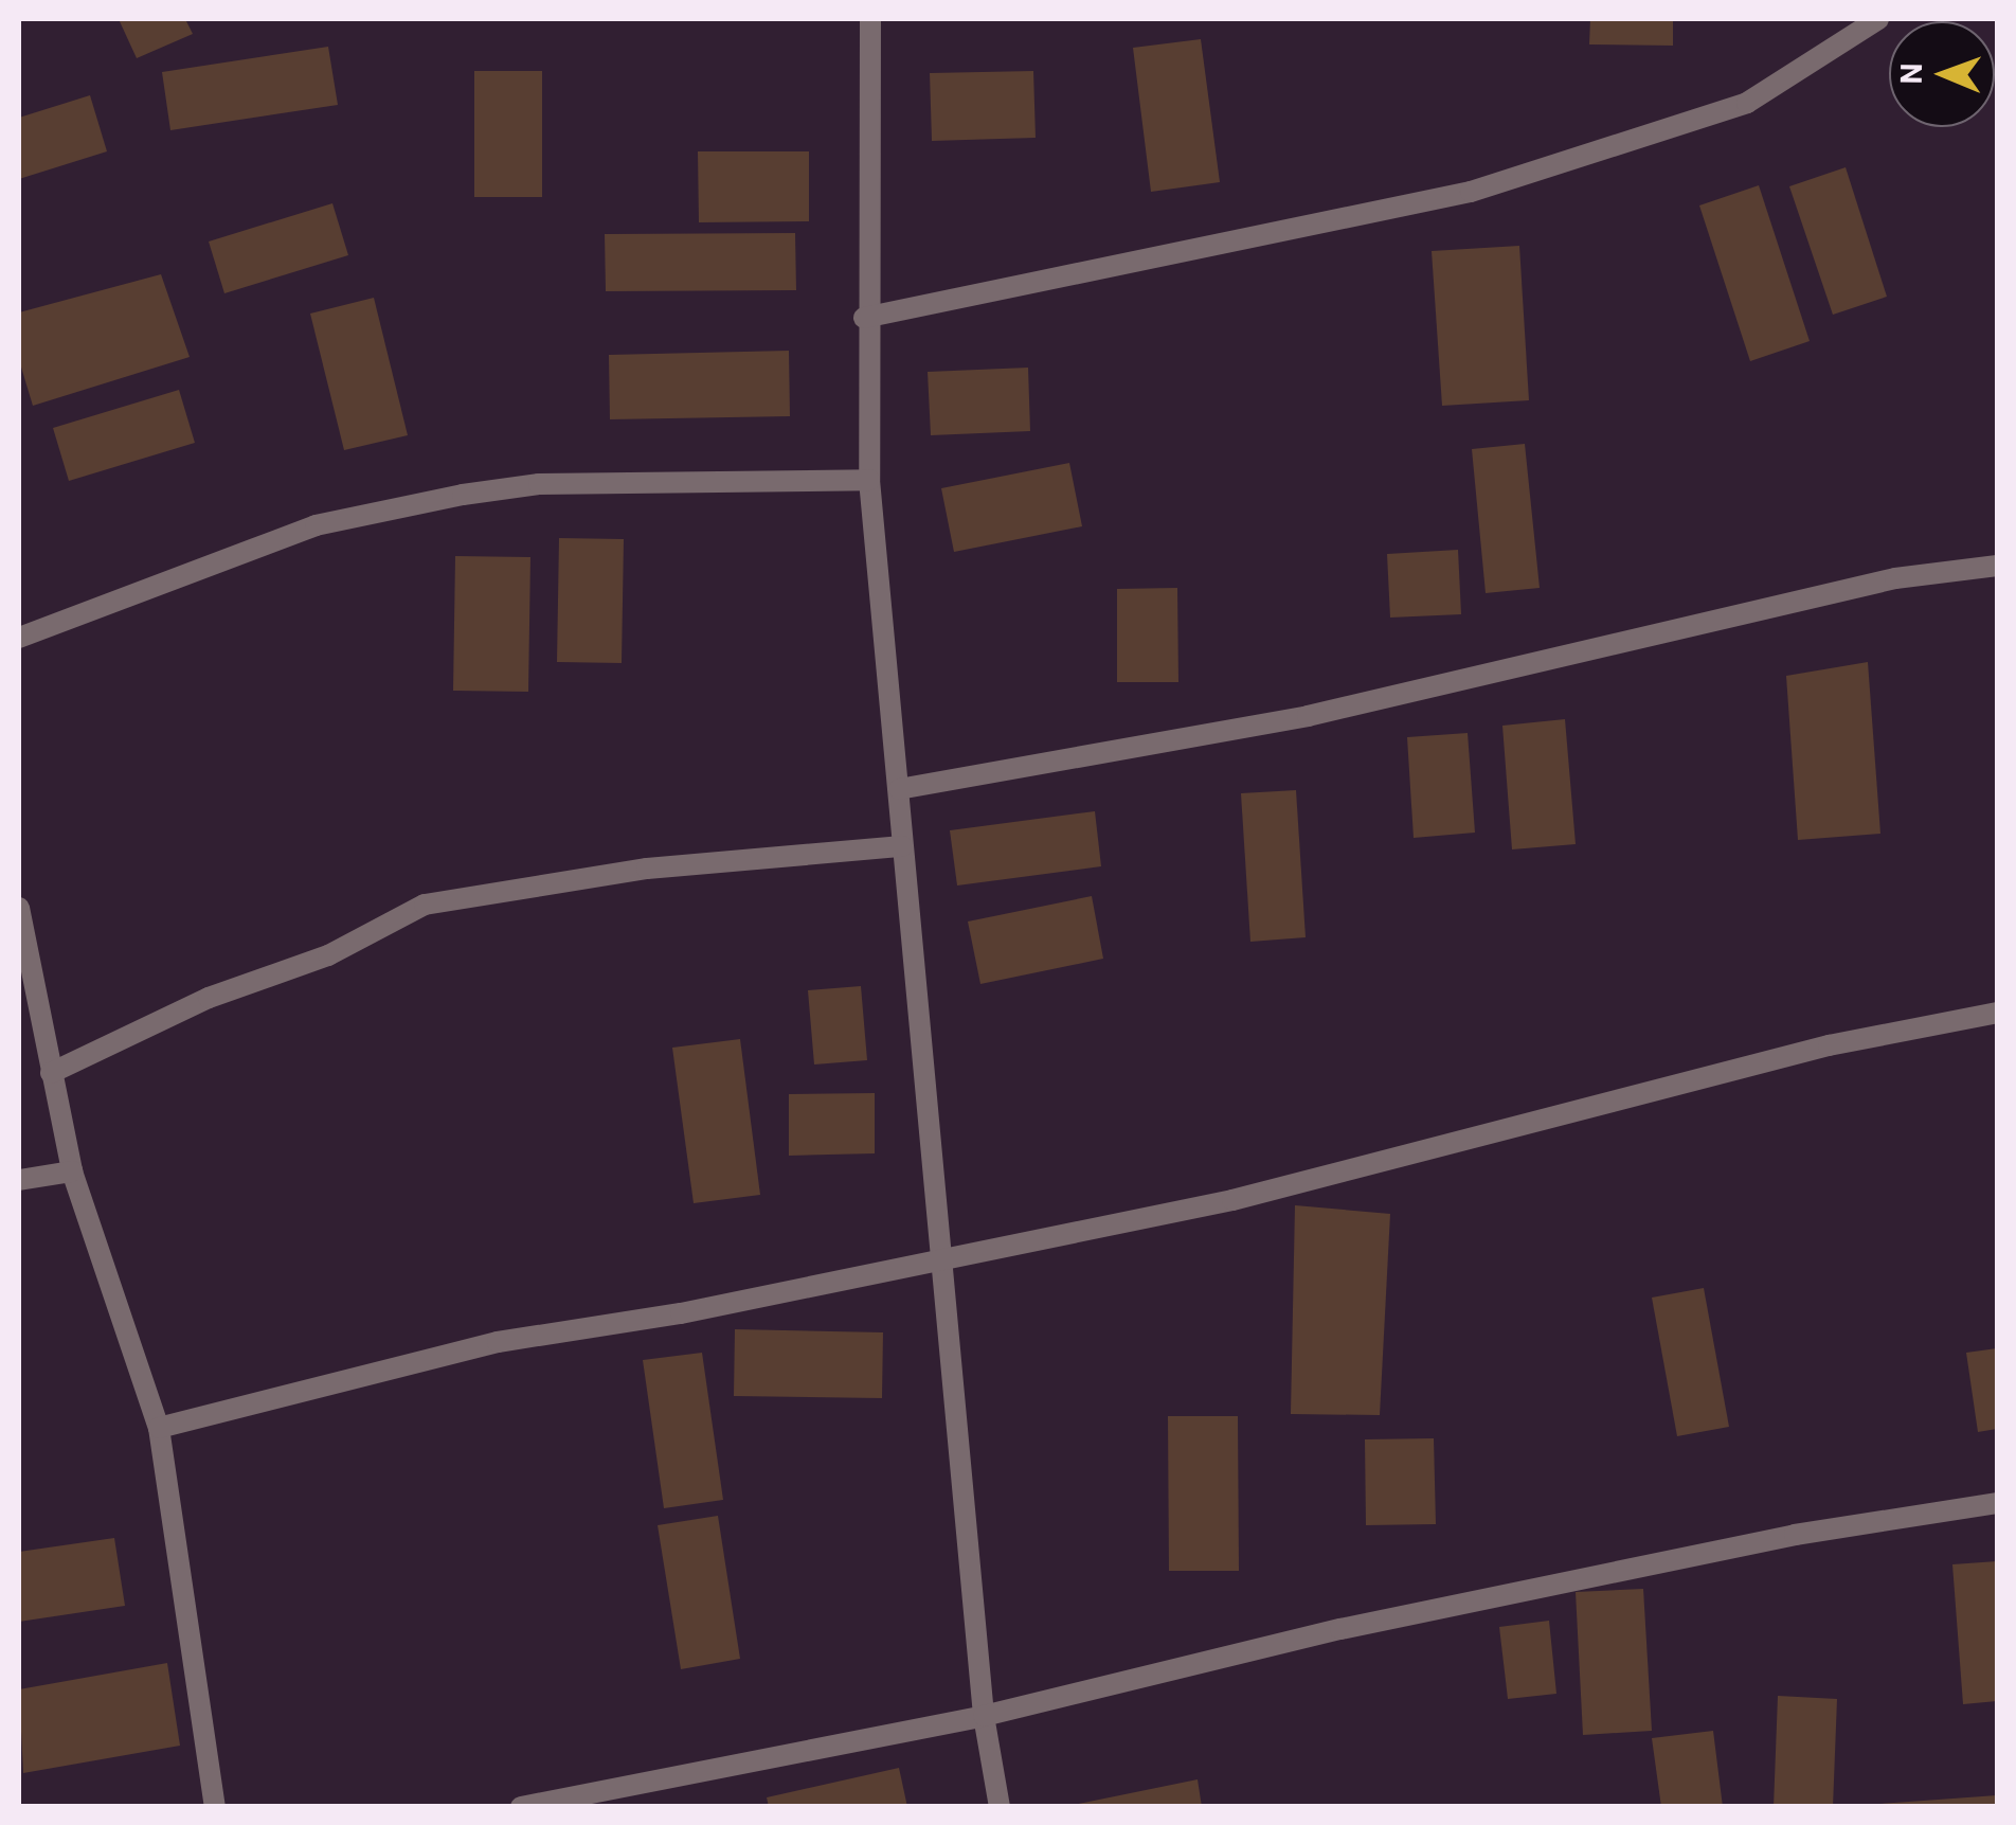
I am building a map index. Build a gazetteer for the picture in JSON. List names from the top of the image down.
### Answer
{
  "north": "left"
}
